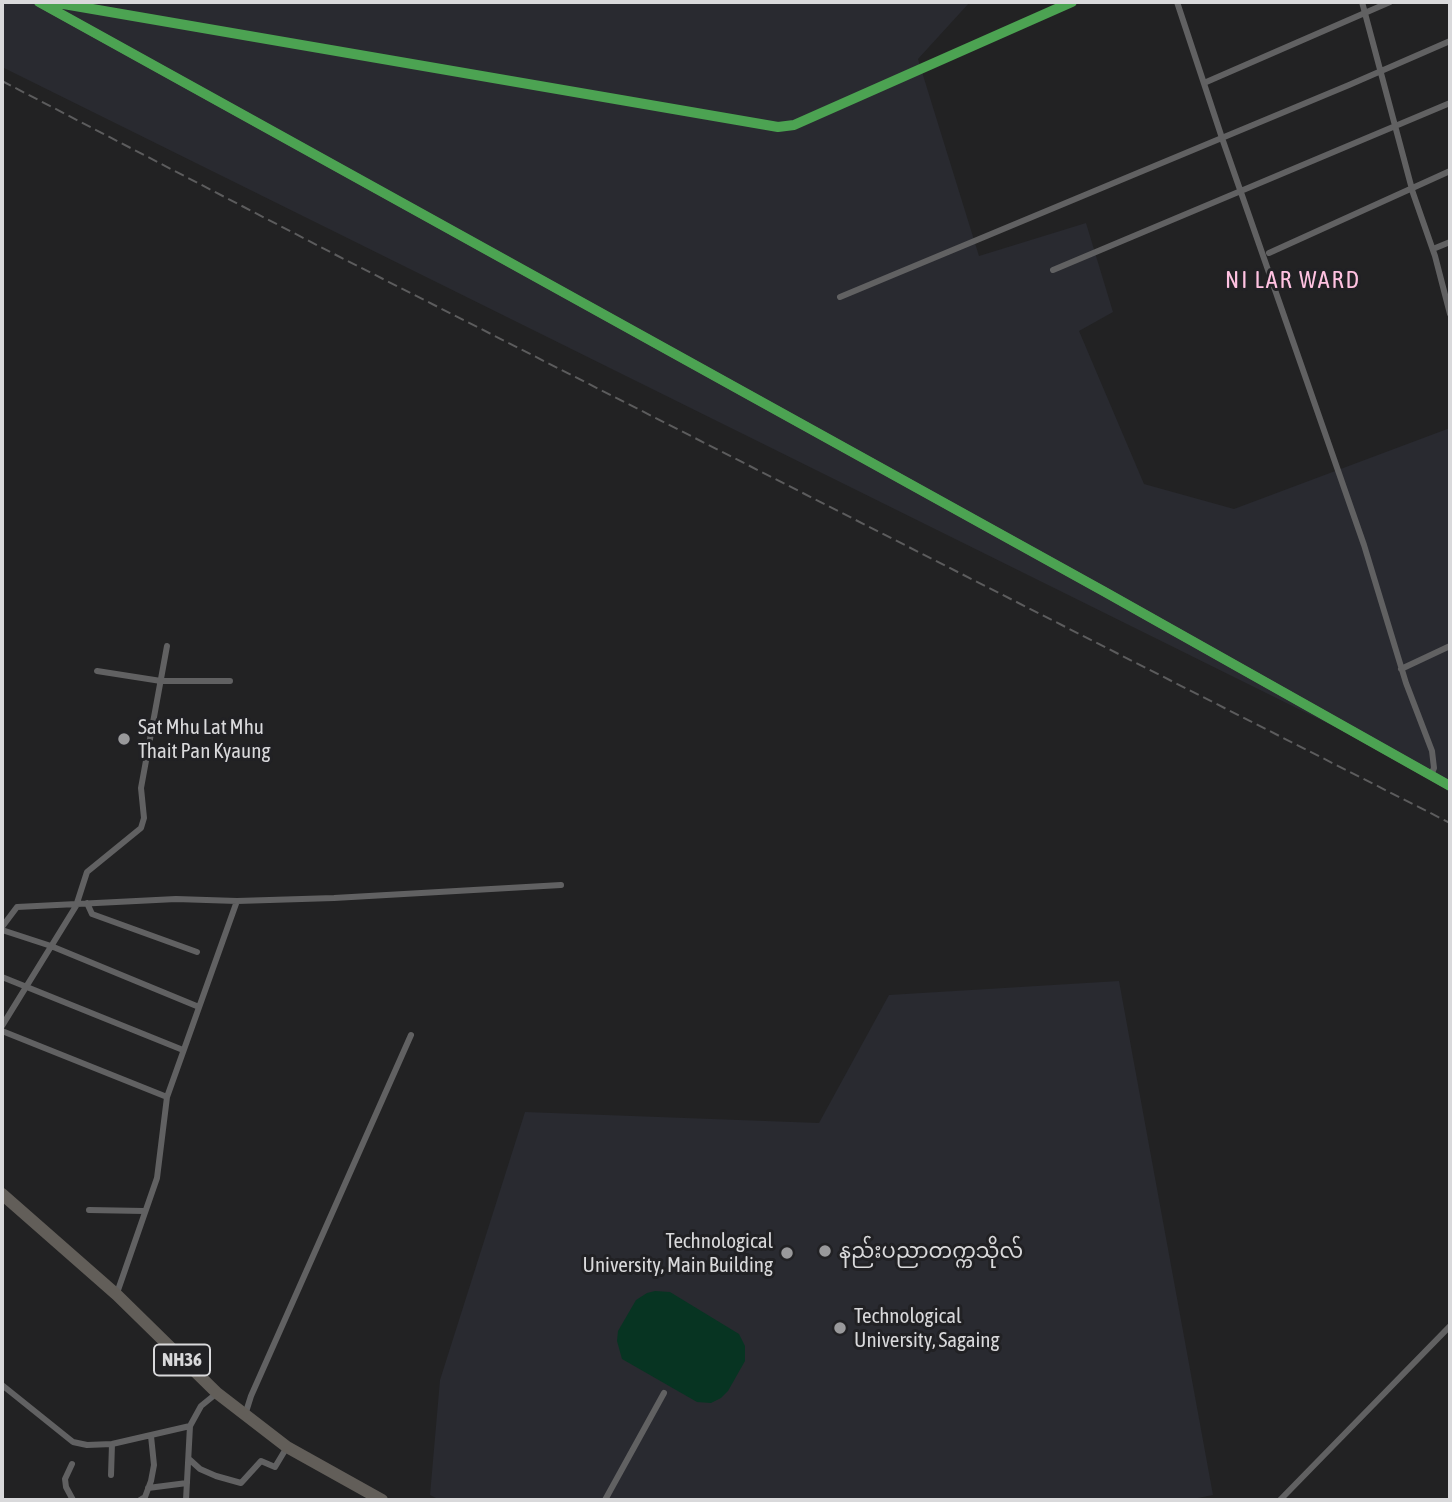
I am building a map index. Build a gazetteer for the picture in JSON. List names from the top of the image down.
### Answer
{
  "streets": {
    "highway": ["NH36"]
  },
  "districts": ["NI LAR WARD"],
  "places": [
    "Sat Mhu Lat Mhu Thait Pan Kyaung",
    "နည်းပညာတက္ကသိုလ်",
    "Technological University, Main Building",
    "Technological University, Sagaing"
  ]
}
